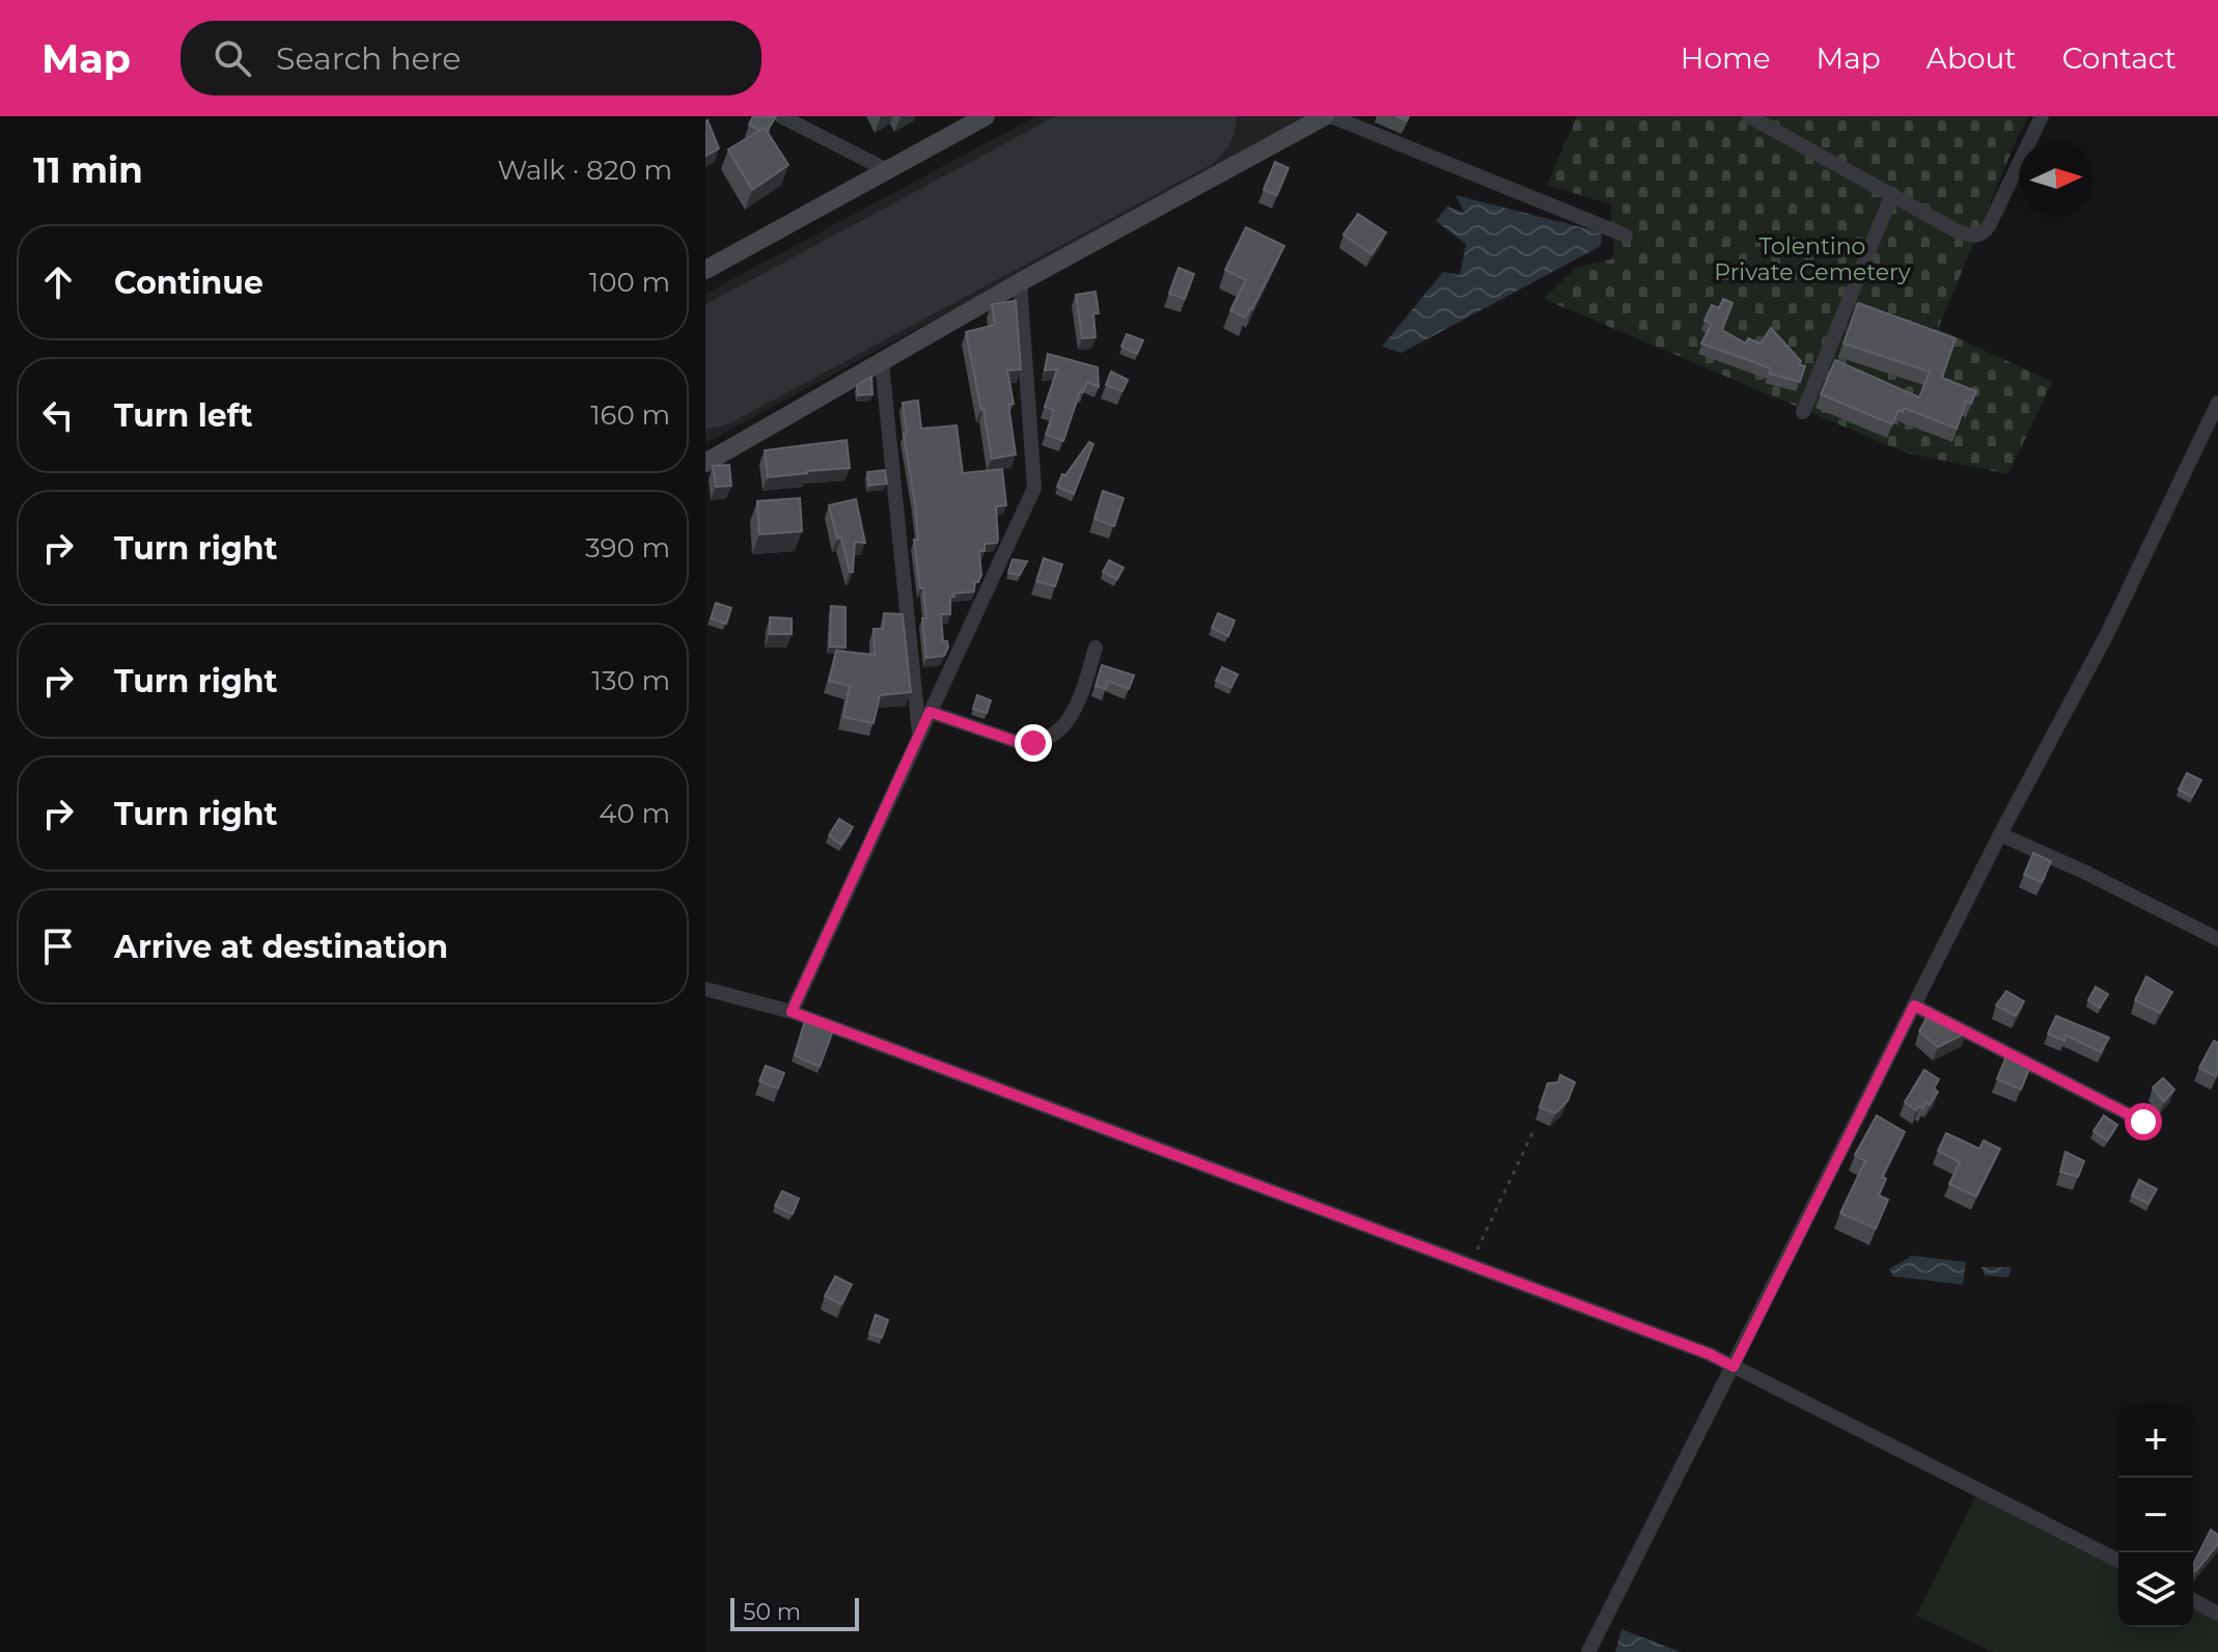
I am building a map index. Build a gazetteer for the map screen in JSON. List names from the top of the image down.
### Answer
{
  "parks": ["Tolentino Private Cemetery"],
  "scale_bar": "50 m",
  "north": "right",
  "page": {
    "header": "Map",
    "search": "Search here",
    "nav": [
      "Home",
      "Map",
      "About",
      "Contact"
    ],
    "heading": ["11 min", "Walk · 820 m"],
    "list": [
      ["Continue", "100 m"],
      ["Turn left", "160 m"],
      ["Turn right", "390 m"],
      ["Turn right", "130 m"],
      ["Turn right", "40 m"],
      "Arrive at destination"
    ],
    "map_buttons": ["+", "−"],
    "scale": "50 m"
  }
}
